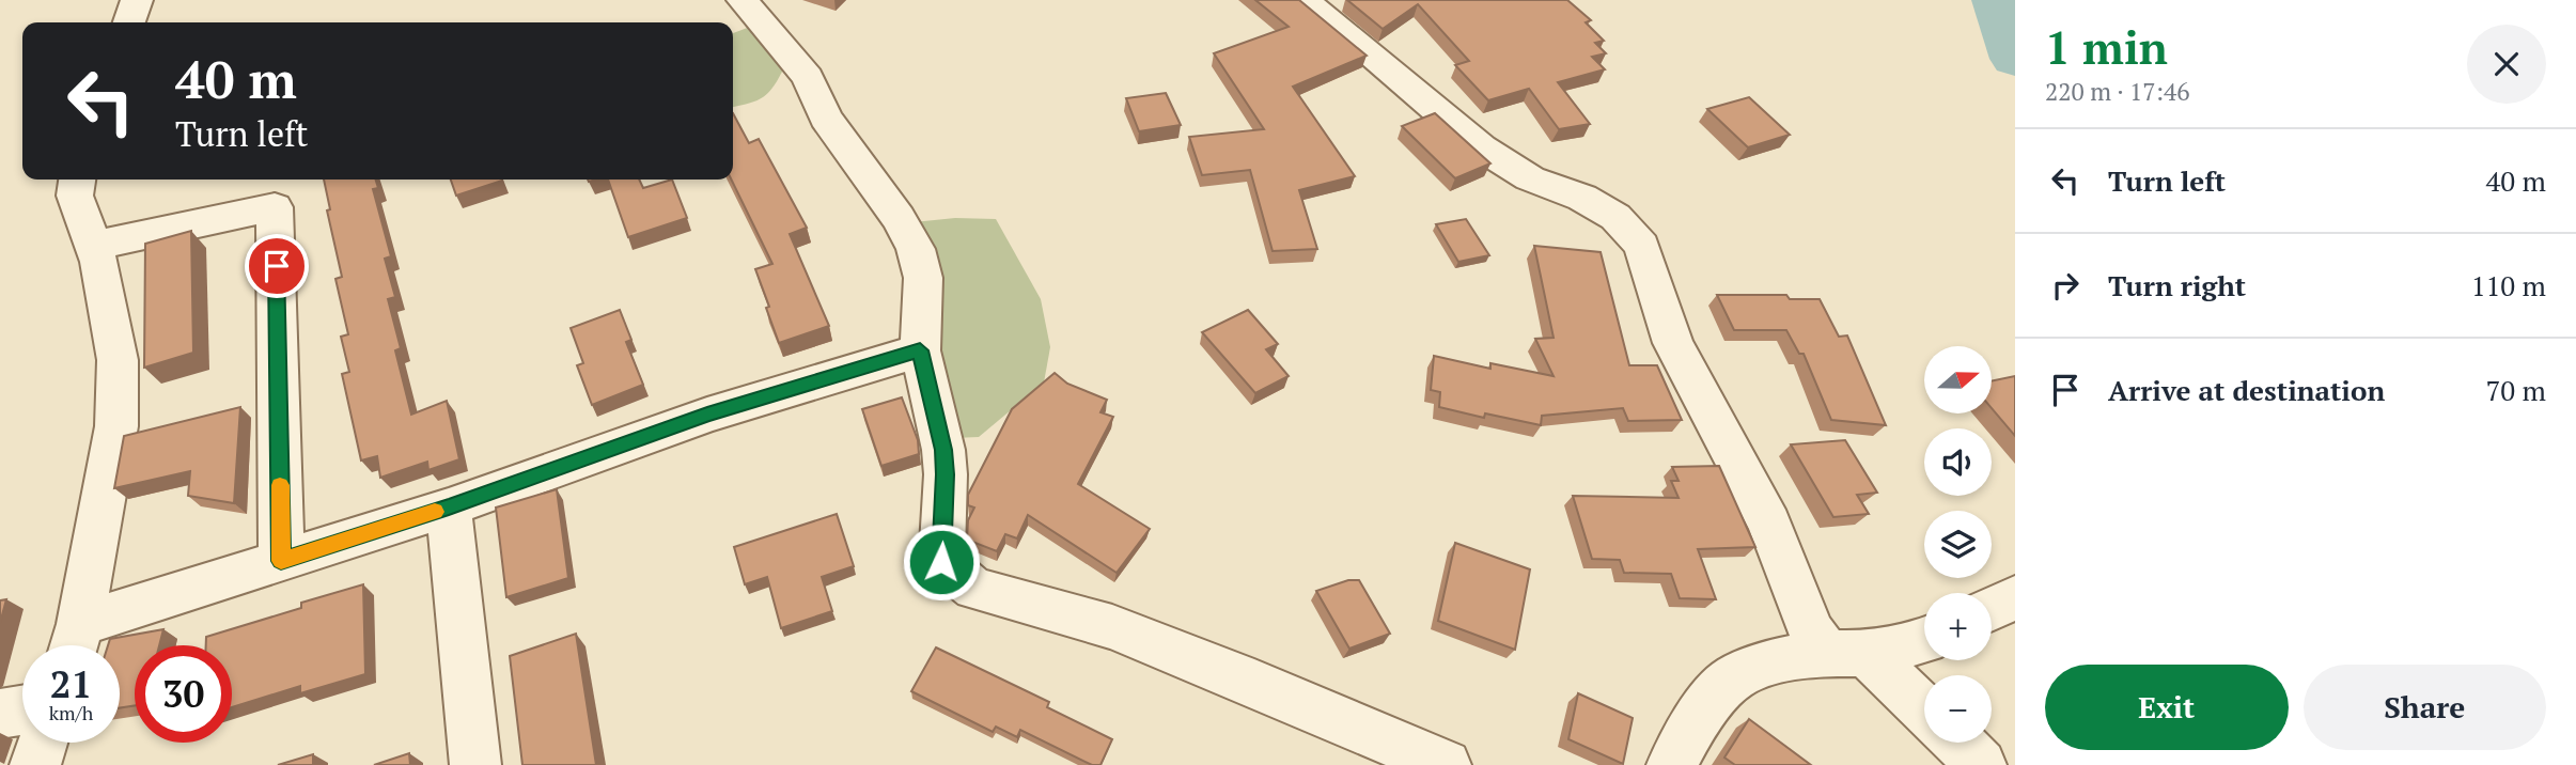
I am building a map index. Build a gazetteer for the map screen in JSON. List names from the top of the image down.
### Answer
{
  "north": "right",
  "page": {
    "heading": ["1 min", "220 m · 17:46"],
    "turn": ["40 m", "Turn left"],
    "list": [
      {
        "name": "Turn left",
        "value": "40 m"
      },
      {
        "name": "Turn right",
        "value": "110 m"
      },
      {
        "name": "Arrive at destination",
        "value": "70 m"
      }
    ],
    "map_buttons": ["+", "−"],
    "speed": "21 km/h",
    "limit": "30",
    "buttons": ["Exit", "Share"]
  }
}
